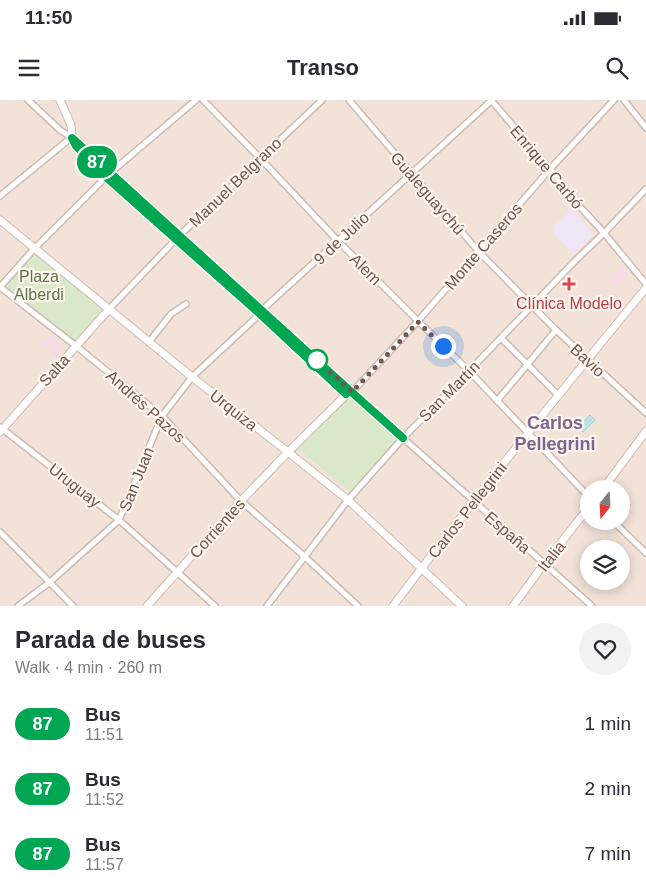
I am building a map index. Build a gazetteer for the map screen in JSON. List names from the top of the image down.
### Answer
{
  "streets": {
    "street": [
      "Enrique Carbó",
      "Manuel Belgrano",
      "Gualeguaychú",
      "9 de Julio",
      "Monte Caseros",
      "Alem",
      "Bavio",
      "Salta",
      "San Martín",
      "Andrés Pazos",
      "Urquiza",
      "San Juan",
      "Uruguay",
      "Carlos Pellegrini",
      "Corrientes",
      "España",
      "Italia"
    ]
  },
  "crossings": [
    ["Enrique Carbó", "9 de Julio"],
    ["Enrique Carbó", "Monte Caseros"],
    ["Enrique Carbó", "San Martín"],
    ["Manuel Belgrano", "Alem"],
    ["Manuel Belgrano", "Salta"],
    ["Manuel Belgrano", "Urquiza"],
    ["Gualeguaychú", "9 de Julio"],
    ["Gualeguaychú", "Monte Caseros"],
    ["Gualeguaychú", "Bavio"],
    ["Gualeguaychú", "San Martín"],
    ["9 de Julio", "Alem"],
    ["9 de Julio", "Urquiza"],
    ["9 de Julio", "San Juan"],
    ["Monte Caseros", "Alem"],
    ["Monte Caseros", "Corrientes"],
    ["Alem", "San Martín"],
    ["Alem", "Carlos Pellegrini"],
    ["Bavio", "San Martín"],
    ["Bavio", "Carlos Pellegrini"],
    ["Salta", "Andrés Pazos"],
    ["Salta", "Urquiza"],
    ["Salta", "Uruguay"],
    ["San Martín", "Andrés Pazos"],
    ["San Martín", "Urquiza"],
    ["San Martín", "España"],
    ["Andrés Pazos", "San Juan"],
    ["Andrés Pazos", "Corrientes"],
    ["Urquiza", "San Juan"],
    ["Urquiza", "Carlos Pellegrini"],
    ["Urquiza", "Corrientes"],
    ["San Juan", "Uruguay"],
    ["Uruguay", "Corrientes"],
    ["Carlos Pellegrini", "España"],
    ["España", "Italia"]
  ],
  "districts": ["Carlos Pellegrini"],
  "parks": ["Plaza Alberdi"],
  "places": {
    "health": ["Clínica Modelo"]
  },
  "lines": ["bus line 87"],
  "north": "bottom",
  "page": {
    "status": "11:50",
    "header": "Transo",
    "on_map": "87",
    "heading": ["Parada de buses", "Walk · 4 min · 260 m"],
    "list": [
      {
        "mark": "87",
        "name": "Bus",
        "note": "11:51",
        "value": "1 min"
      },
      {
        "mark": "87",
        "name": "Bus",
        "note": "11:52",
        "value": "2 min"
      },
      {
        "mark": "87",
        "name": "Bus",
        "note": "11:57",
        "value": "7 min"
      }
    ]
  }
}
